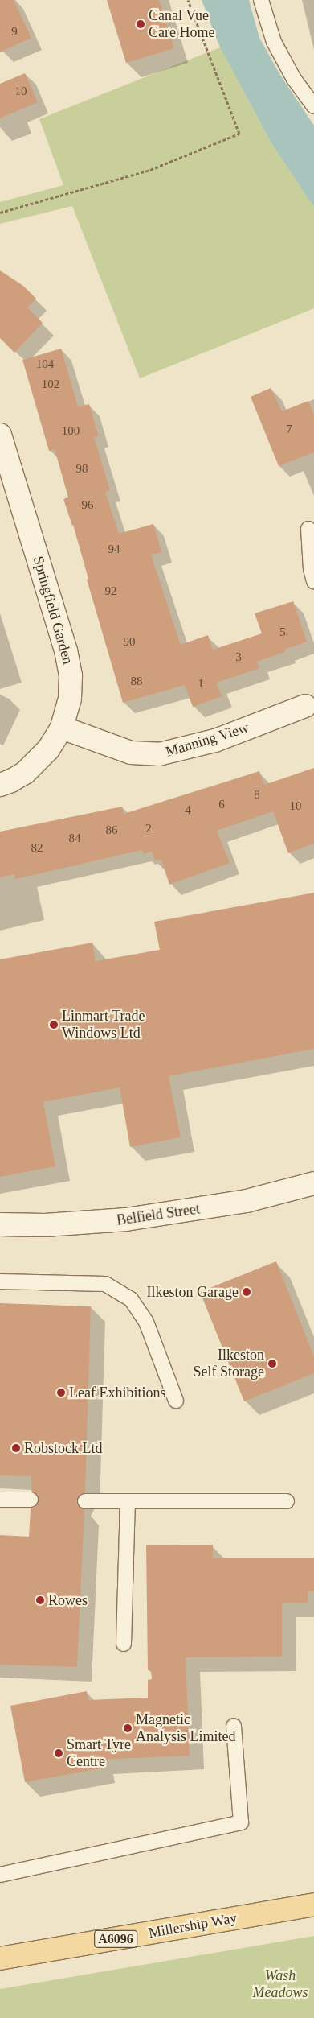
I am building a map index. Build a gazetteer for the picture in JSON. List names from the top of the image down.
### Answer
{
  "streets": {
    "main road": ["Millership Way", "A6096"],
    "street": ["Springfield Garden", "Manning View", "Belfield Street"]
  },
  "crossings": [
    ["Springfield Garden", "Manning View"]
  ],
  "parks": ["Wash Meadows"],
  "places": [
    "Canal Vue Care Home",
    "Linmart Trade Windows Ltd",
    "Ilkeston Garage",
    "Ilkeston Self Storage",
    "Leaf Exhibitions",
    "Robstock Ltd",
    "Rowes",
    "Magnetic Analysis Limited",
    "Smart Tyre Centre"
  ],
  "house_numbers": [
    "9",
    "10",
    "104",
    "102",
    "7",
    "100",
    "98",
    "96",
    "94",
    "92",
    "5",
    "90",
    "3",
    "88",
    "1",
    "8",
    "6",
    "10",
    "4",
    "2",
    "86",
    "84",
    "82"
  ]
}
